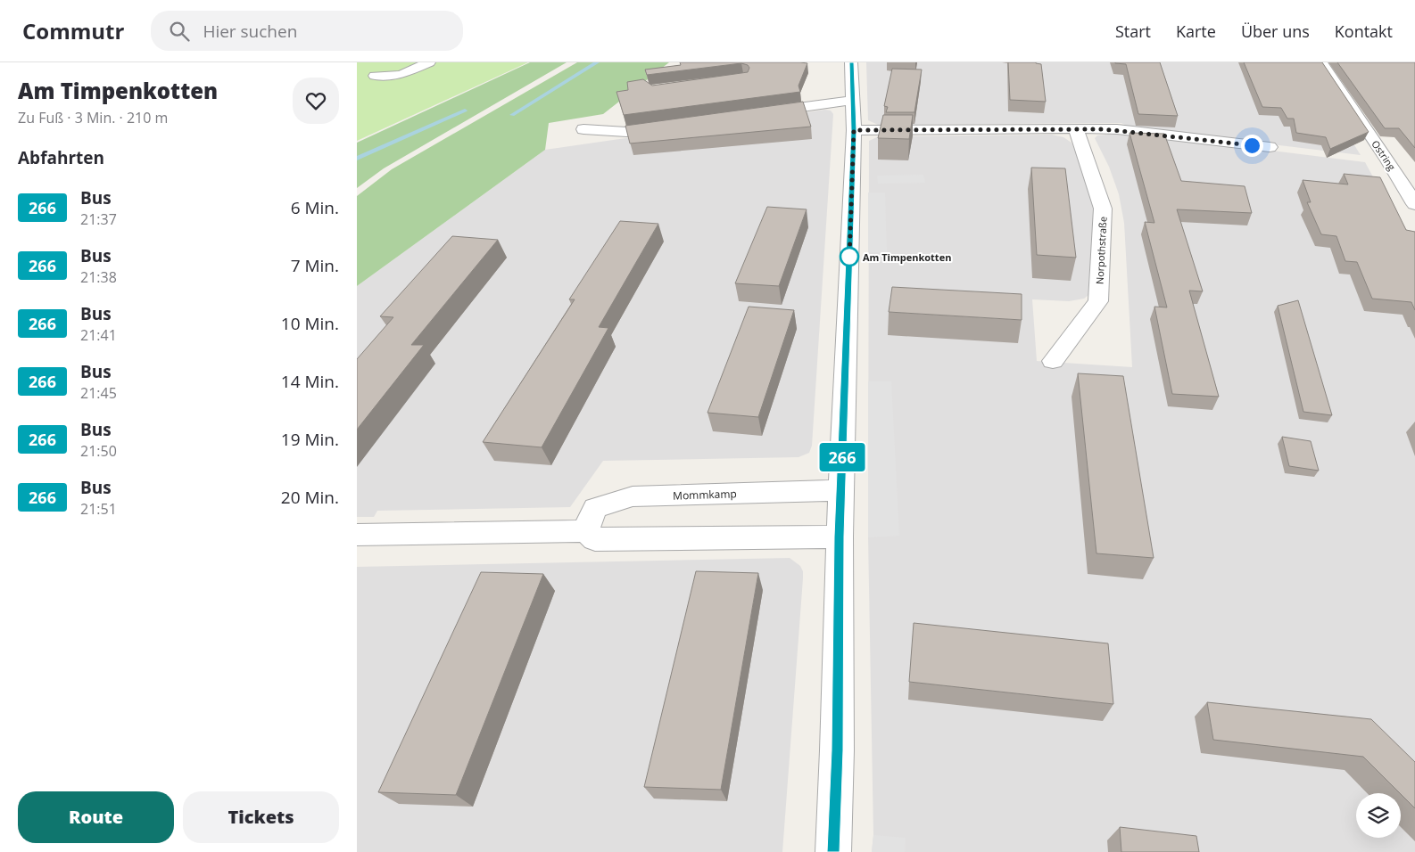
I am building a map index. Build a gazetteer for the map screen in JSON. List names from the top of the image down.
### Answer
{
  "streets": {
    "street": ["Ostring", "Norpothstraße", "Mommkamp"]
  },
  "places": ["Am Timpenkotten"],
  "lines": ["bus line 266"],
  "page": {
    "header": "Commutr",
    "search": "Hier suchen",
    "nav": [
      "Start",
      "Karte",
      "Über uns",
      "Kontakt"
    ],
    "heading": [
      ["Am Timpenkotten", "Zu Fuß · 3 Min. · 210 m"],
      "Abfahrten"
    ],
    "on_map": "266",
    "list": [
      {
        "mark": "266",
        "name": "Bus",
        "note": "21:37",
        "value": "6 Min."
      },
      {
        "mark": "266",
        "name": "Bus",
        "note": "21:38",
        "value": "7 Min."
      },
      {
        "mark": "266",
        "name": "Bus",
        "note": "21:41",
        "value": "10 Min."
      },
      {
        "mark": "266",
        "name": "Bus",
        "note": "21:45",
        "value": "14 Min."
      },
      {
        "mark": "266",
        "name": "Bus",
        "note": "21:50",
        "value": "19 Min."
      },
      {
        "mark": "266",
        "name": "Bus",
        "note": "21:51",
        "value": "20 Min."
      }
    ],
    "buttons": ["Route", "Tickets"]
  }
}
